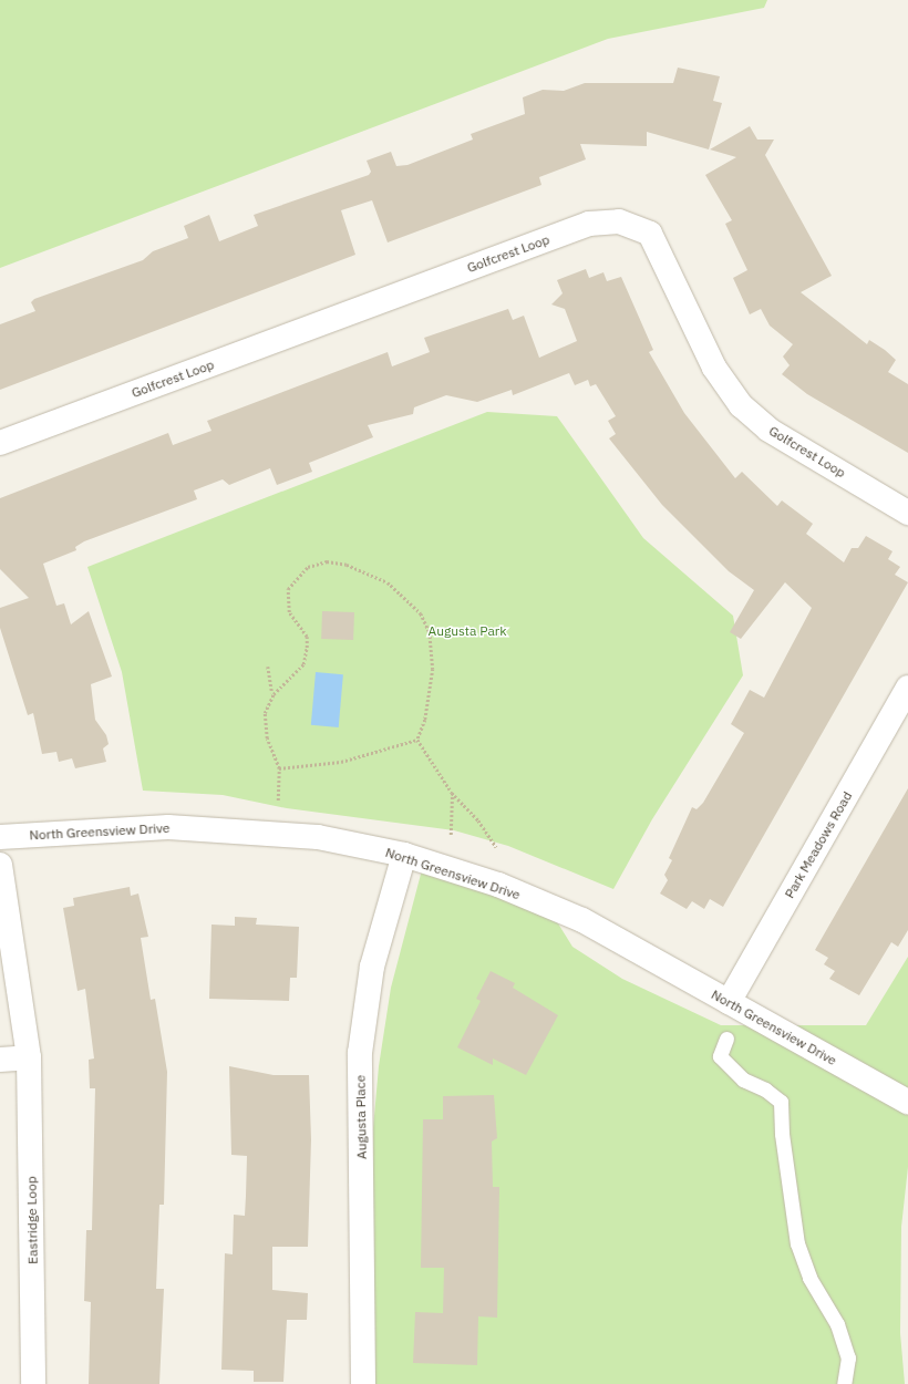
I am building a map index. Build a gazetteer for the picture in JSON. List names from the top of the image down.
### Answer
{
  "streets": {
    "street": [
      "Golfcrest Loop",
      "North Greensview Drive",
      "Park Meadows Road",
      "Augusta Place",
      "Eastridge Loop"
    ]
  },
  "crossings": [
    ["North Greensview Drive", "Park Meadows Road"],
    ["North Greensview Drive", "Augusta Place"]
  ],
  "parks": ["Augusta Park"]
}
